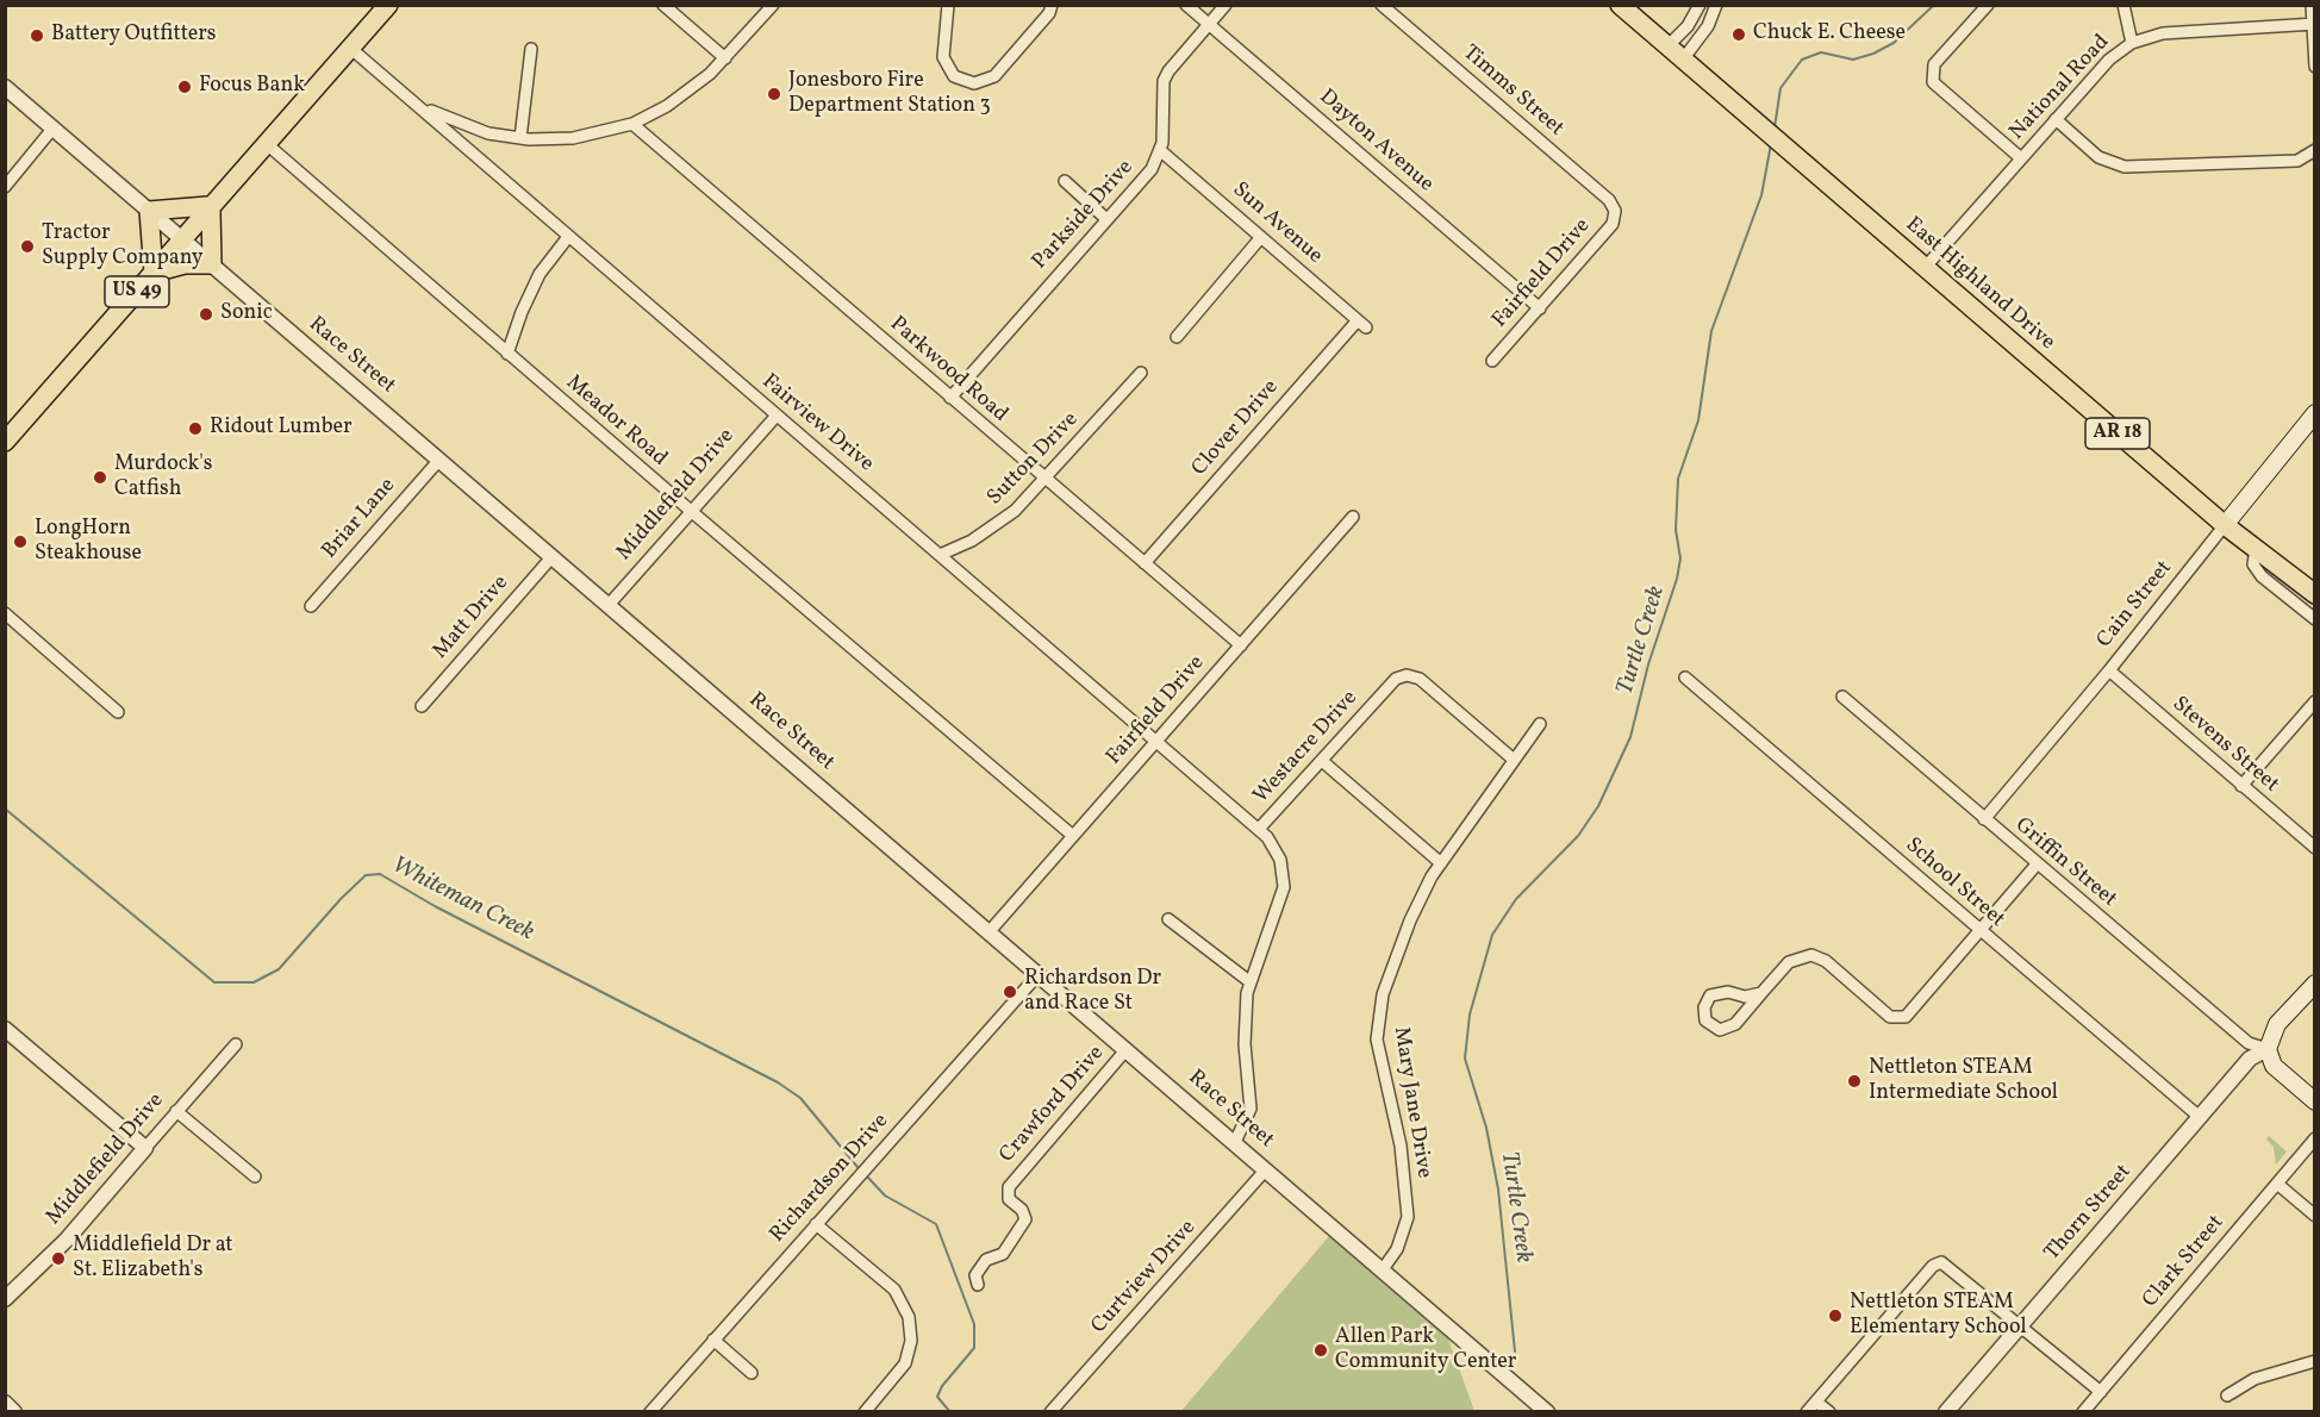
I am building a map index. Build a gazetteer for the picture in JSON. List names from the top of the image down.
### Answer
{
  "streets": {
    "main road": [
      "East Highland Drive",
      "US 49",
      "AR 18",
      "Cain Street"
    ],
    "street": [
      "National Road",
      "Timms Street",
      "Dayton Avenue",
      "Parkside Drive",
      "Sun Avenue",
      "Fairfield Drive",
      "Race Street",
      "Parkwood Road",
      "Meador Road",
      "Fairview Drive",
      "Clover Drive",
      "Sutton Drive",
      "Middlefield Drive",
      "Briar Lane",
      "Matt Drive",
      "Stevens Street",
      "Westacre Drive",
      "Griffin Street",
      "School Street",
      "Mary Jane Drive",
      "Crawford Drive",
      "Richardson Drive",
      "Thorn Street",
      "Clark Street",
      "Curtview Drive"
    ]
  },
  "crossings": [
    ["National Road", "East Highland Drive"],
    ["Timms Street", "Fairfield Drive"],
    ["Dayton Avenue", "Parkside Drive"],
    ["Dayton Avenue", "Fairfield Drive"],
    ["Parkside Drive", "Sun Avenue"],
    ["Parkside Drive", "Parkwood Road"],
    ["Sun Avenue", "Clover Drive"],
    ["Fairfield Drive", "Race Street"],
    ["Fairfield Drive", "Parkwood Road"],
    ["Fairfield Drive", "Meador Road"],
    ["Fairfield Drive", "Fairview Drive"],
    ["East Highland Drive", "Cain Street"],
    ["US 49", "Race Street"],
    ["US 49", "Meador Road"],
    ["US 49", "Fairview Drive"],
    ["Race Street", "Middlefield Drive"],
    ["Race Street", "Briar Lane"],
    ["Race Street", "Matt Drive"],
    ["Race Street", "Westacre Drive"],
    ["Race Street", "Mary Jane Drive"],
    ["Race Street", "Crawford Drive"],
    ["Race Street", "Richardson Drive"],
    ["Race Street", "Curtview Drive"],
    ["Parkwood Road", "Clover Drive"],
    ["Parkwood Road", "Sutton Drive"],
    ["Meador Road", "Middlefield Drive"],
    ["Fairview Drive", "Sutton Drive"],
    ["Fairview Drive", "Middlefield Drive"],
    ["Fairview Drive", "Westacre Drive"],
    ["Cain Street", "Stevens Street"],
    ["Cain Street", "Griffin Street"],
    ["Westacre Drive", "Mary Jane Drive"],
    ["Griffin Street", "Thorn Street"],
    ["School Street", "Thorn Street"]
  ],
  "water": ["Turtle Creek", "Whiteman Creek"],
  "places": [
    "Chuck E. Cheese",
    "Battery Outfitters",
    "Focus Bank",
    "Jonesboro Fire Department Station 3",
    "Tractor Supply Company",
    "Sonic",
    "Ridout Lumber",
    "Murdock's Catfish",
    "LongHorn Steakhouse",
    "Richardson Dr and Race St",
    "Nettleton STEAM Intermediate School",
    "Middlefield Dr at St. Elizabeth's",
    "Nettleton STEAM Elementary School",
    "Allen Park Community Center"
  ]
}
